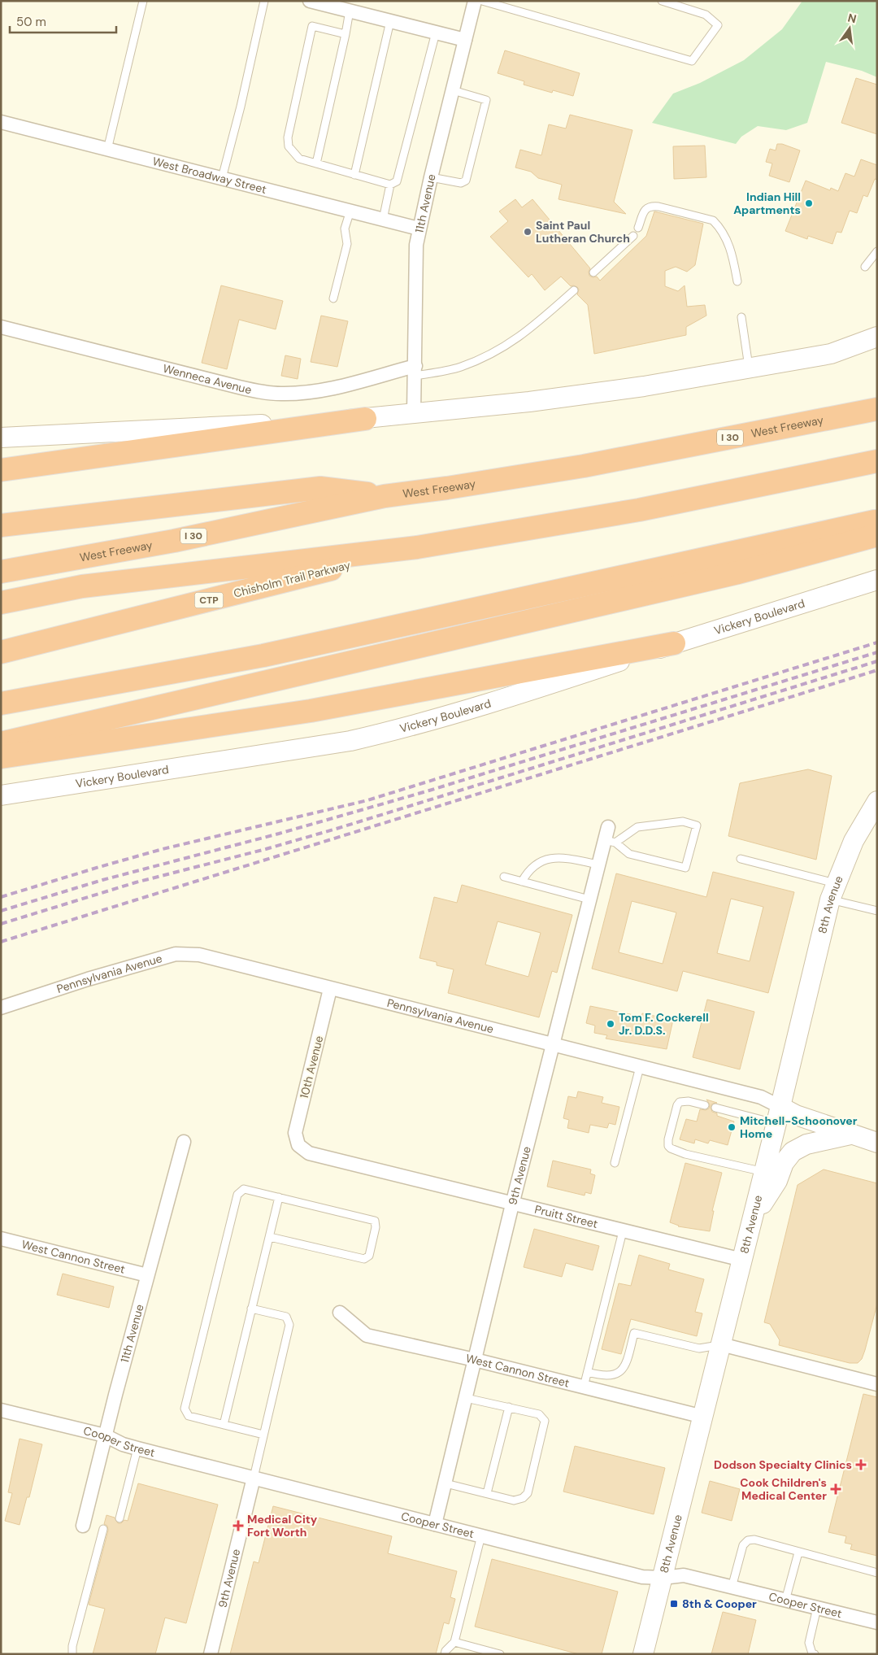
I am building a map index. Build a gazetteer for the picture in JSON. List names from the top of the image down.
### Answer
{
  "streets": {
    "highway": [
      "West Freeway",
      "I 30",
      "Chisholm Trail Parkway",
      "CTP"
    ],
    "main road": ["Vickery Boulevard", "8th Avenue", "Pennsylvania Avenue"],
    "street": [
      "West Broadway Street",
      "11th Avenue",
      "Wenneca Avenue",
      "10th Avenue",
      "9th Avenue",
      "Pruitt Street",
      "West Cannon Street",
      "Cooper Street"
    ]
  },
  "crossings": [
    ["West Broadway Street", "11th Avenue"],
    ["11th Avenue", "Wenneca Avenue"],
    ["11th Avenue", "West Cannon Street"],
    ["11th Avenue", "Cooper Street"],
    ["8th Avenue", "Pennsylvania Avenue"],
    ["8th Avenue", "Pruitt Street"],
    ["8th Avenue", "West Cannon Street"],
    ["8th Avenue", "Cooper Street"],
    ["Pennsylvania Avenue", "10th Avenue"],
    ["Pennsylvania Avenue", "9th Avenue"],
    ["10th Avenue", "Pruitt Street"],
    ["9th Avenue", "Pruitt Street"],
    ["9th Avenue", "West Cannon Street"],
    ["9th Avenue", "Cooper Street"]
  ],
  "places": {
    "other": [
      "Indian Hill Apartments",
      "Saint Paul Lutheran Church",
      "Tom F. Cockerell Jr. D.D.S.",
      "Mitchell-Schoonover Home"
    ],
    "health": ["Dodson Specialty Clinics", "Cook Children's Medical Center", "Medical City Fort Worth"],
    "transit": ["8th & Cooper"]
  },
  "scale_bar": "50 m",
  "north": "top"
}
